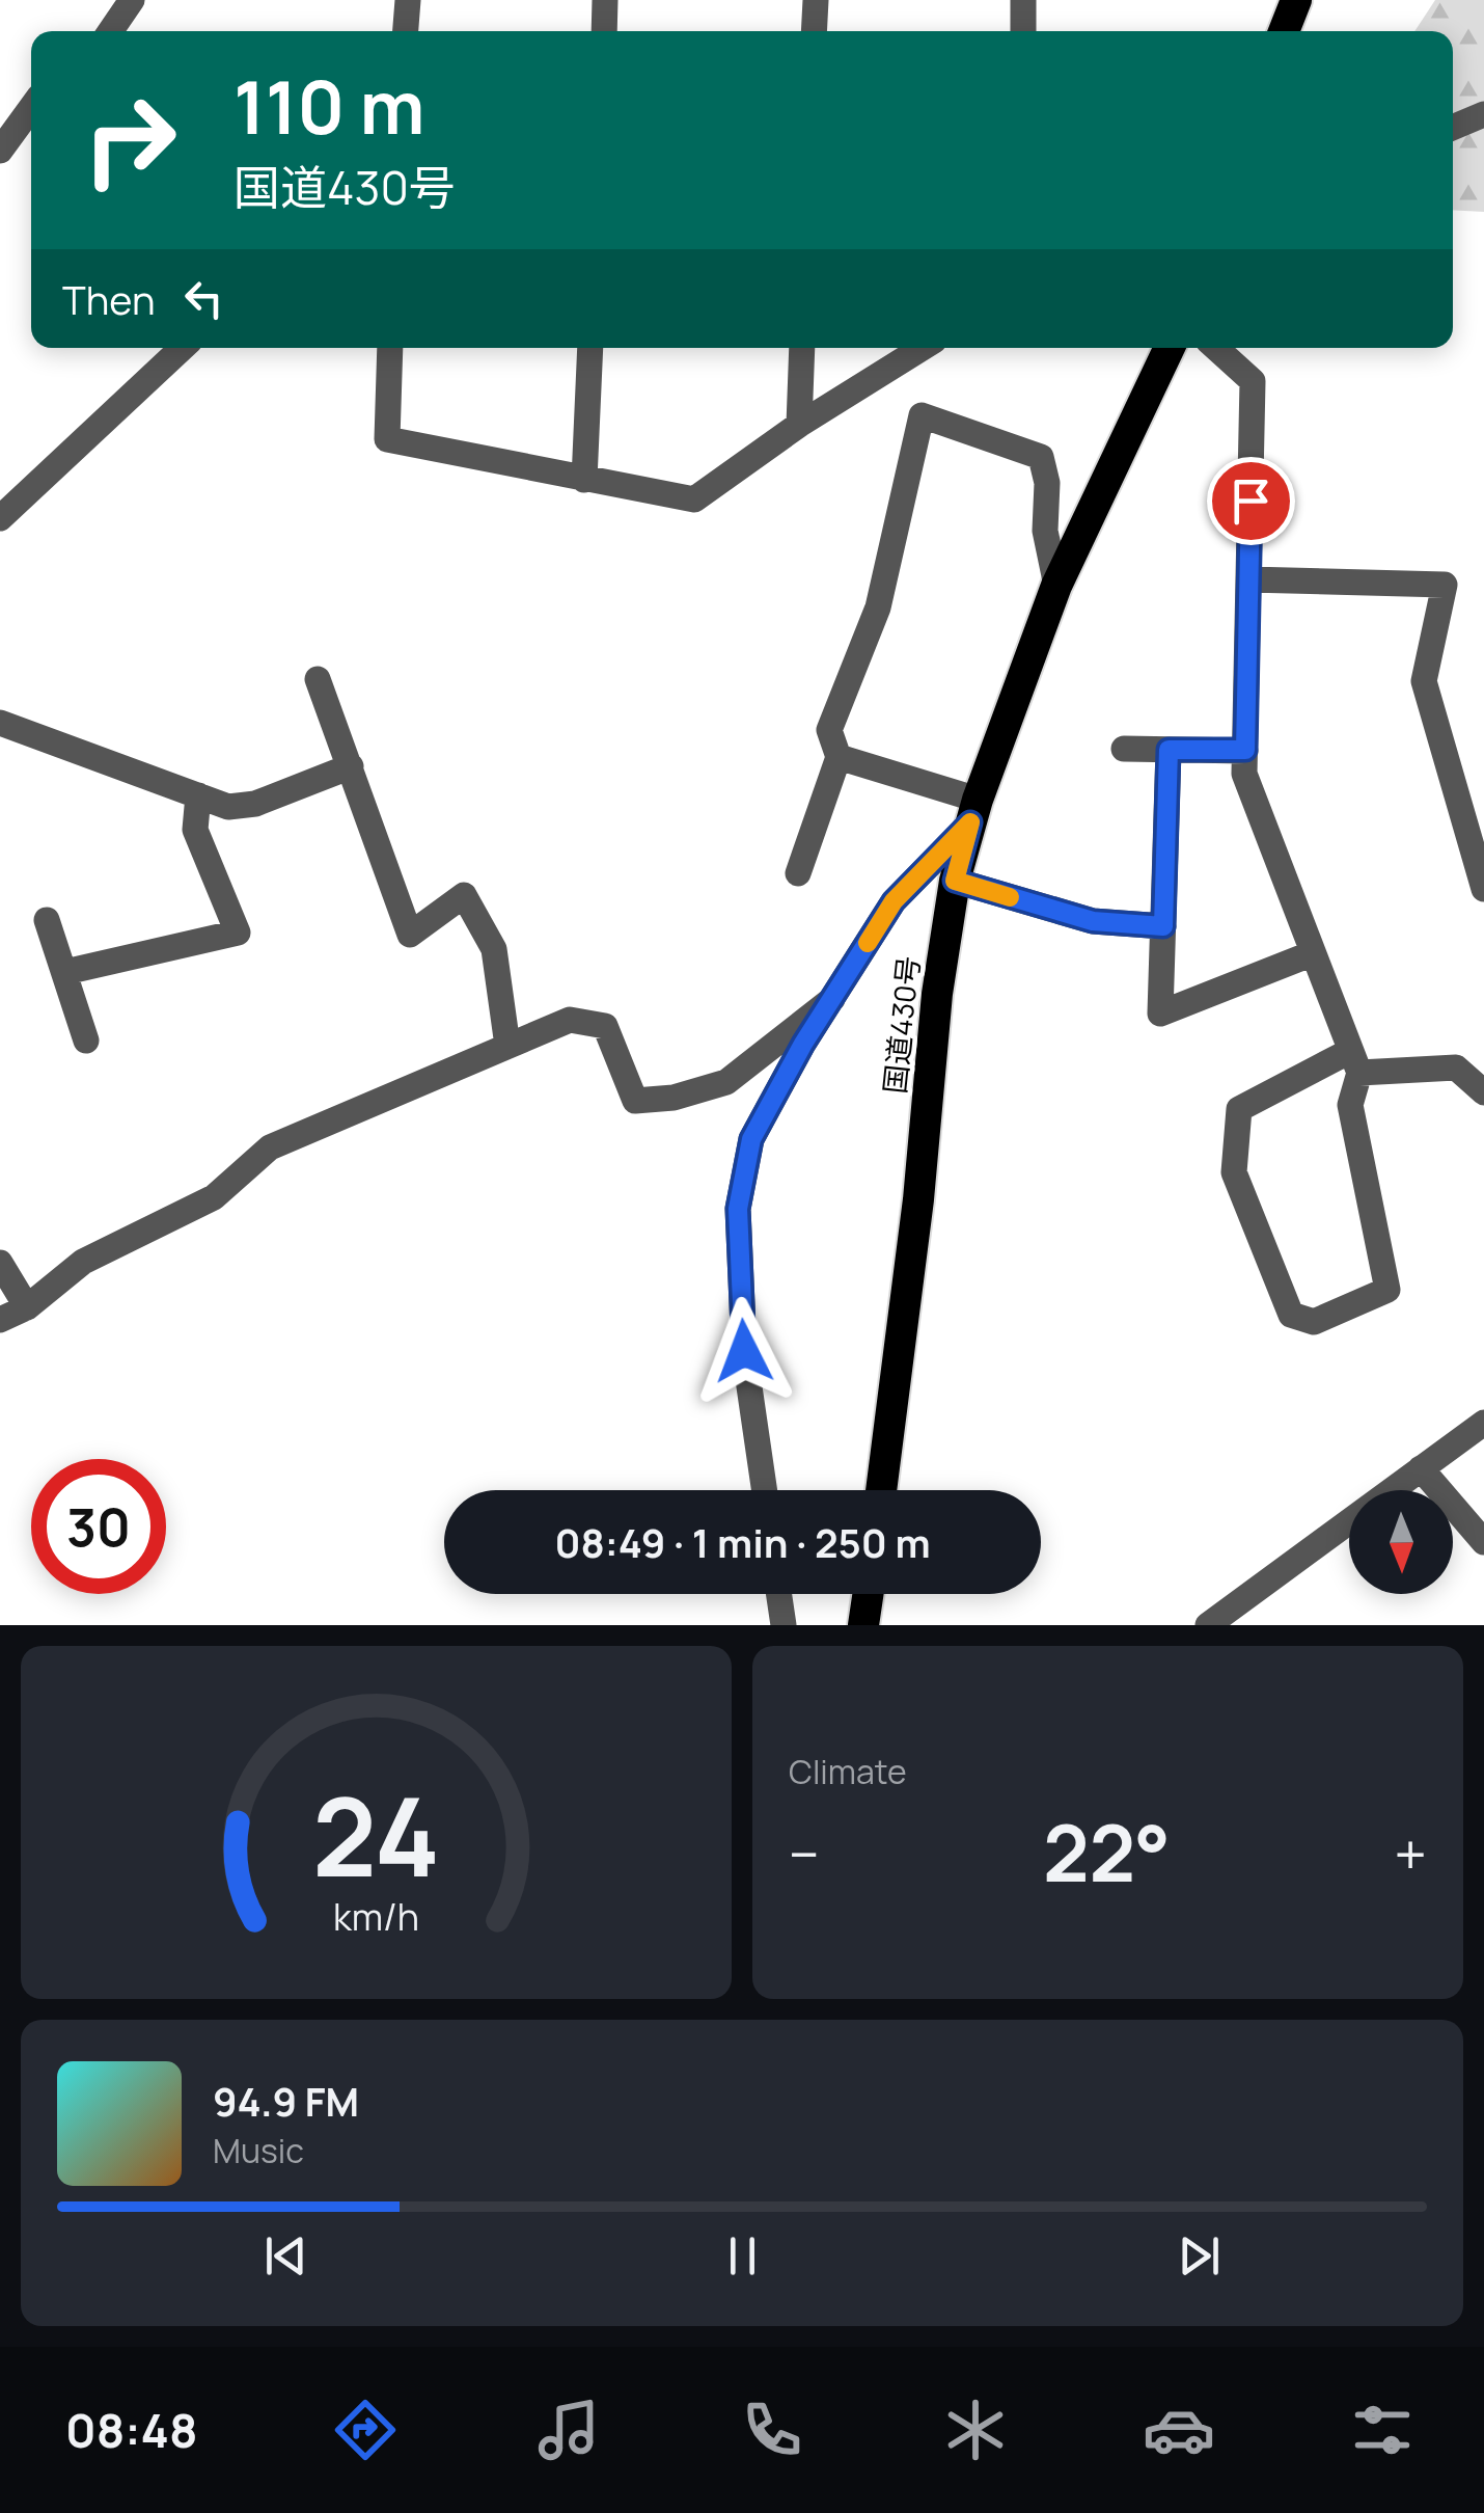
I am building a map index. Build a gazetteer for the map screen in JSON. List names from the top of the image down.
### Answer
{
  "streets": {
    "highway": ["国道430号"]
  },
  "north": "bottom",
  "page": {
    "turn": ["110 m", "国道430号"],
    "then": "Then",
    "limit": "30",
    "trip": "08:49 · 1 min · 250 m",
    "tile": "Climate",
    "heat": ["−", "22°", "+"],
    "song": ["94.9 FM", "Music"],
    "tabs": "08:48",
    "gauge": ["24", "km/h"]
  }
}
